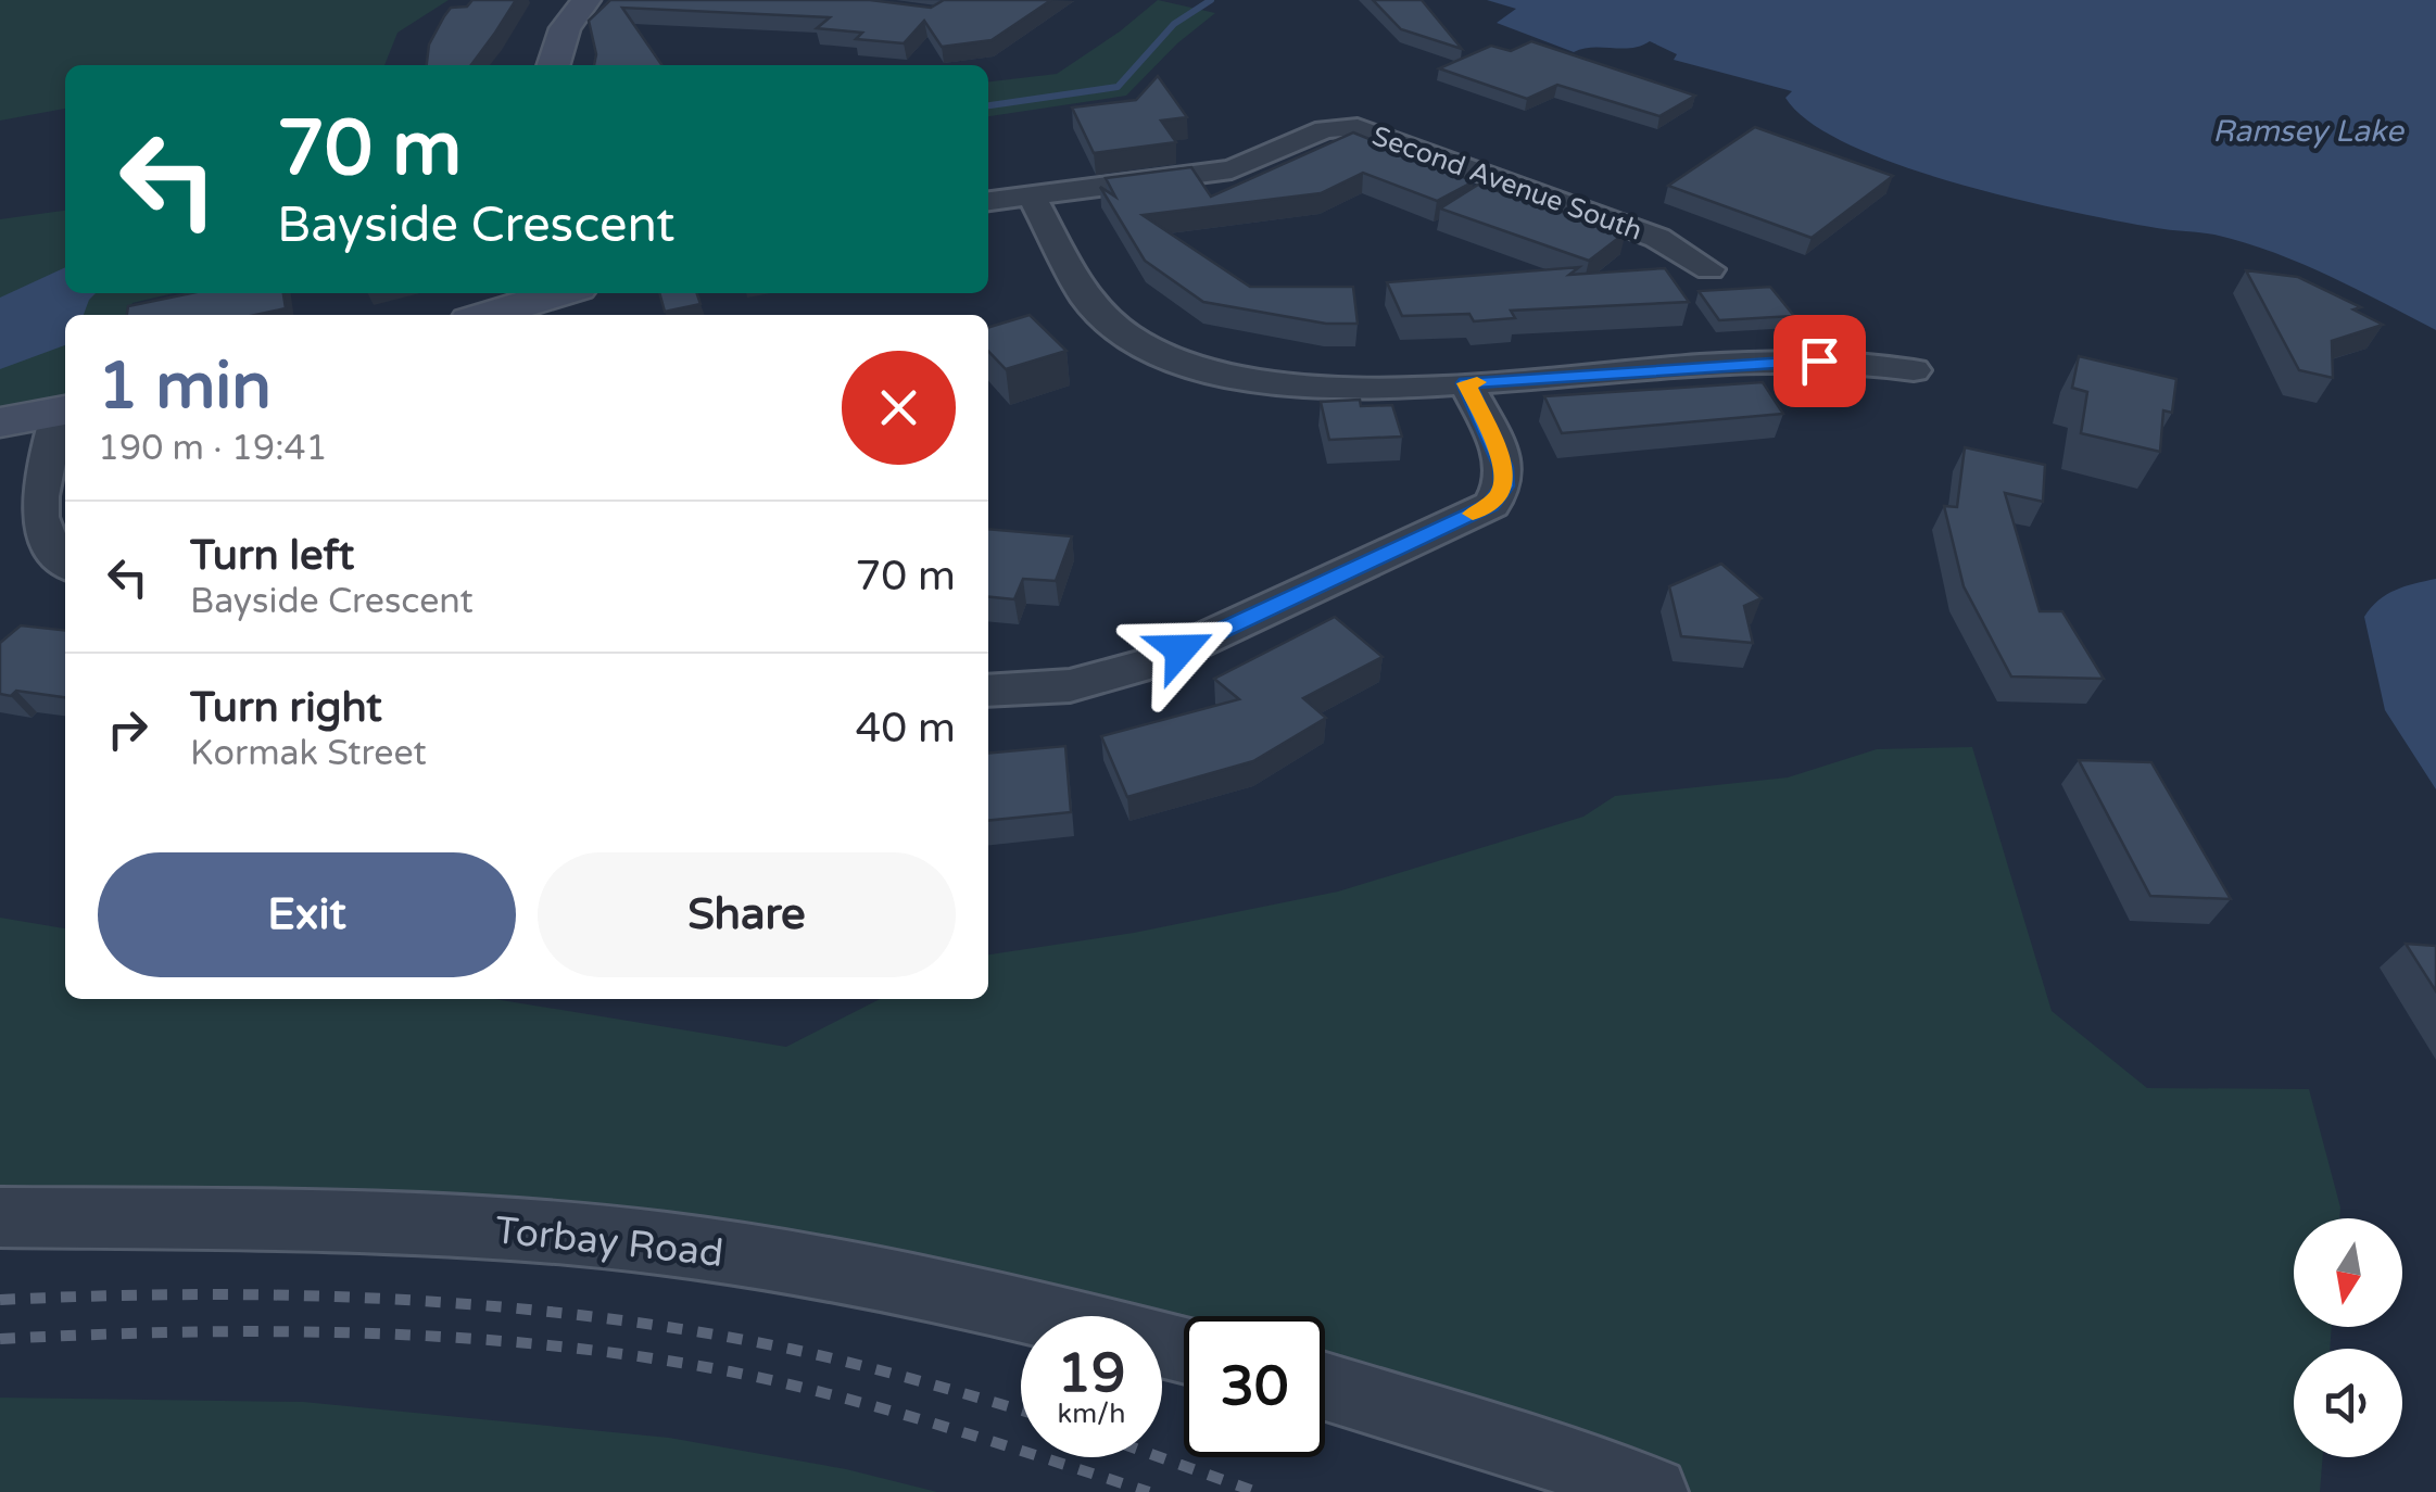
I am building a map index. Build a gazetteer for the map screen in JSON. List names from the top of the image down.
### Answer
{
  "streets": {
    "street": ["Second Avenue South", "Torbay Road"]
  },
  "water": ["Ramsey Lake"],
  "north": "bottom",
  "page": {
    "turn": ["70 m", "Bayside Crescent"],
    "heading": ["1 min", "190 m · 19:41"],
    "list": [
      {
        "name": "Turn left",
        "note": "Bayside Crescent",
        "value": "70 m"
      },
      {
        "name": "Turn right",
        "note": "Kormak Street",
        "value": "40 m"
      }
    ],
    "buttons": ["Exit", "Share"],
    "speed": "19 km/h",
    "limit": "30"
  }
}
